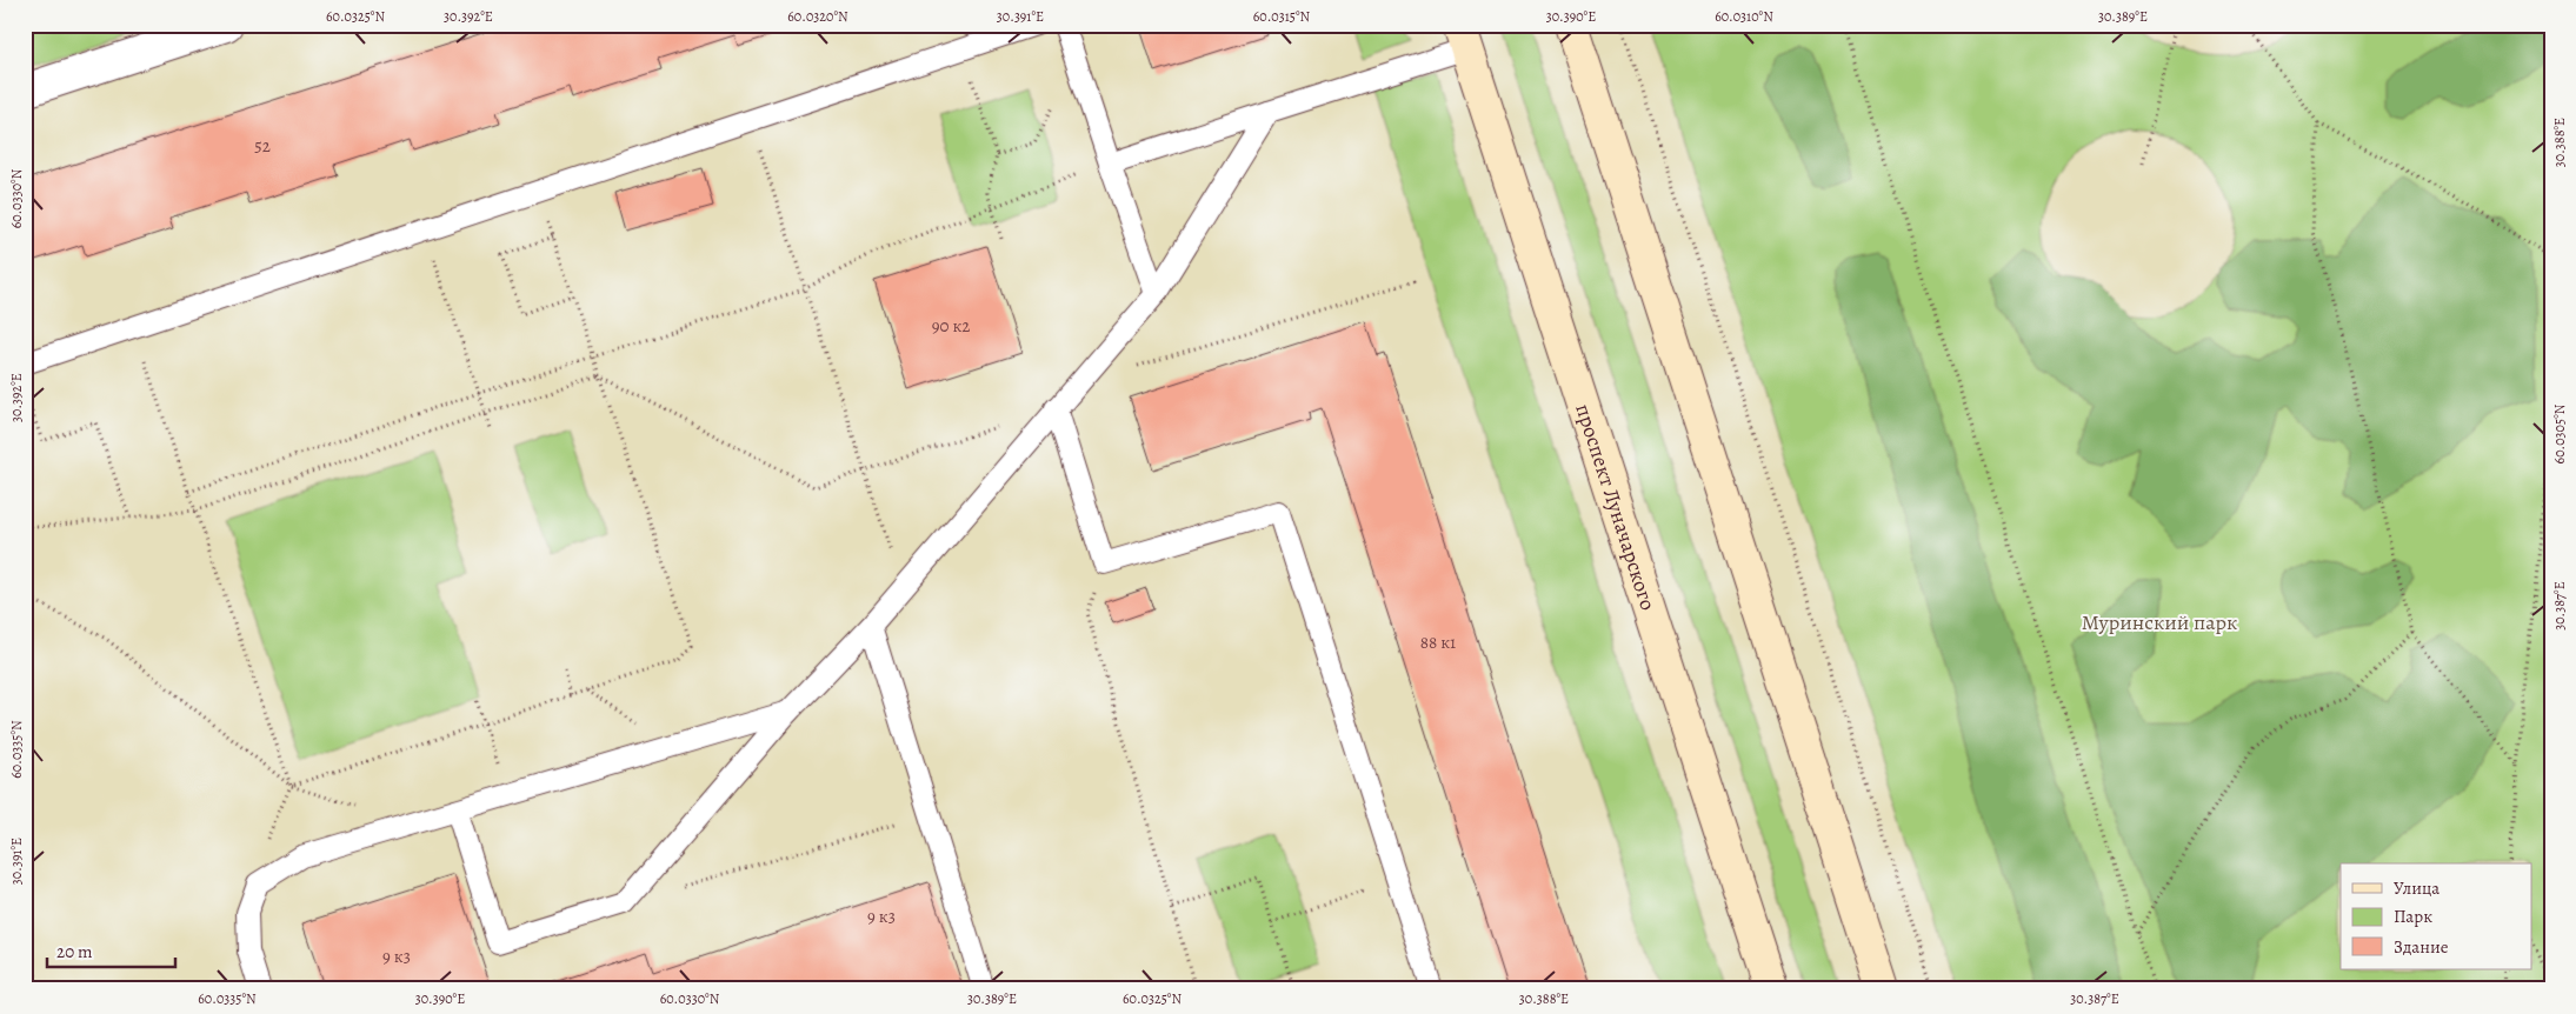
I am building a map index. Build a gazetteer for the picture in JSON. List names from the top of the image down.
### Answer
{
  "streets": {
    "main road": ["проспект Луначарского"]
  },
  "parks": ["Муринский парк"],
  "house_numbers": [
    "52",
    "90 к2",
    "88 к1",
    "9 к3",
    "9 к3"
  ],
  "legend": ["Улица", "Парк", "Здание"],
  "scale_bar": "20 m",
  "coordinates": [
    "60.0325°N",
    "30.392°E",
    "60.0320°N",
    "30.391°E",
    "60.0315°N",
    "30.390°E",
    "60.0310°N",
    "30.389°E",
    "30.388°E",
    "60.0330°N",
    "60.0305°N",
    "30.387°E",
    "60.0335°N"
  ]
}
